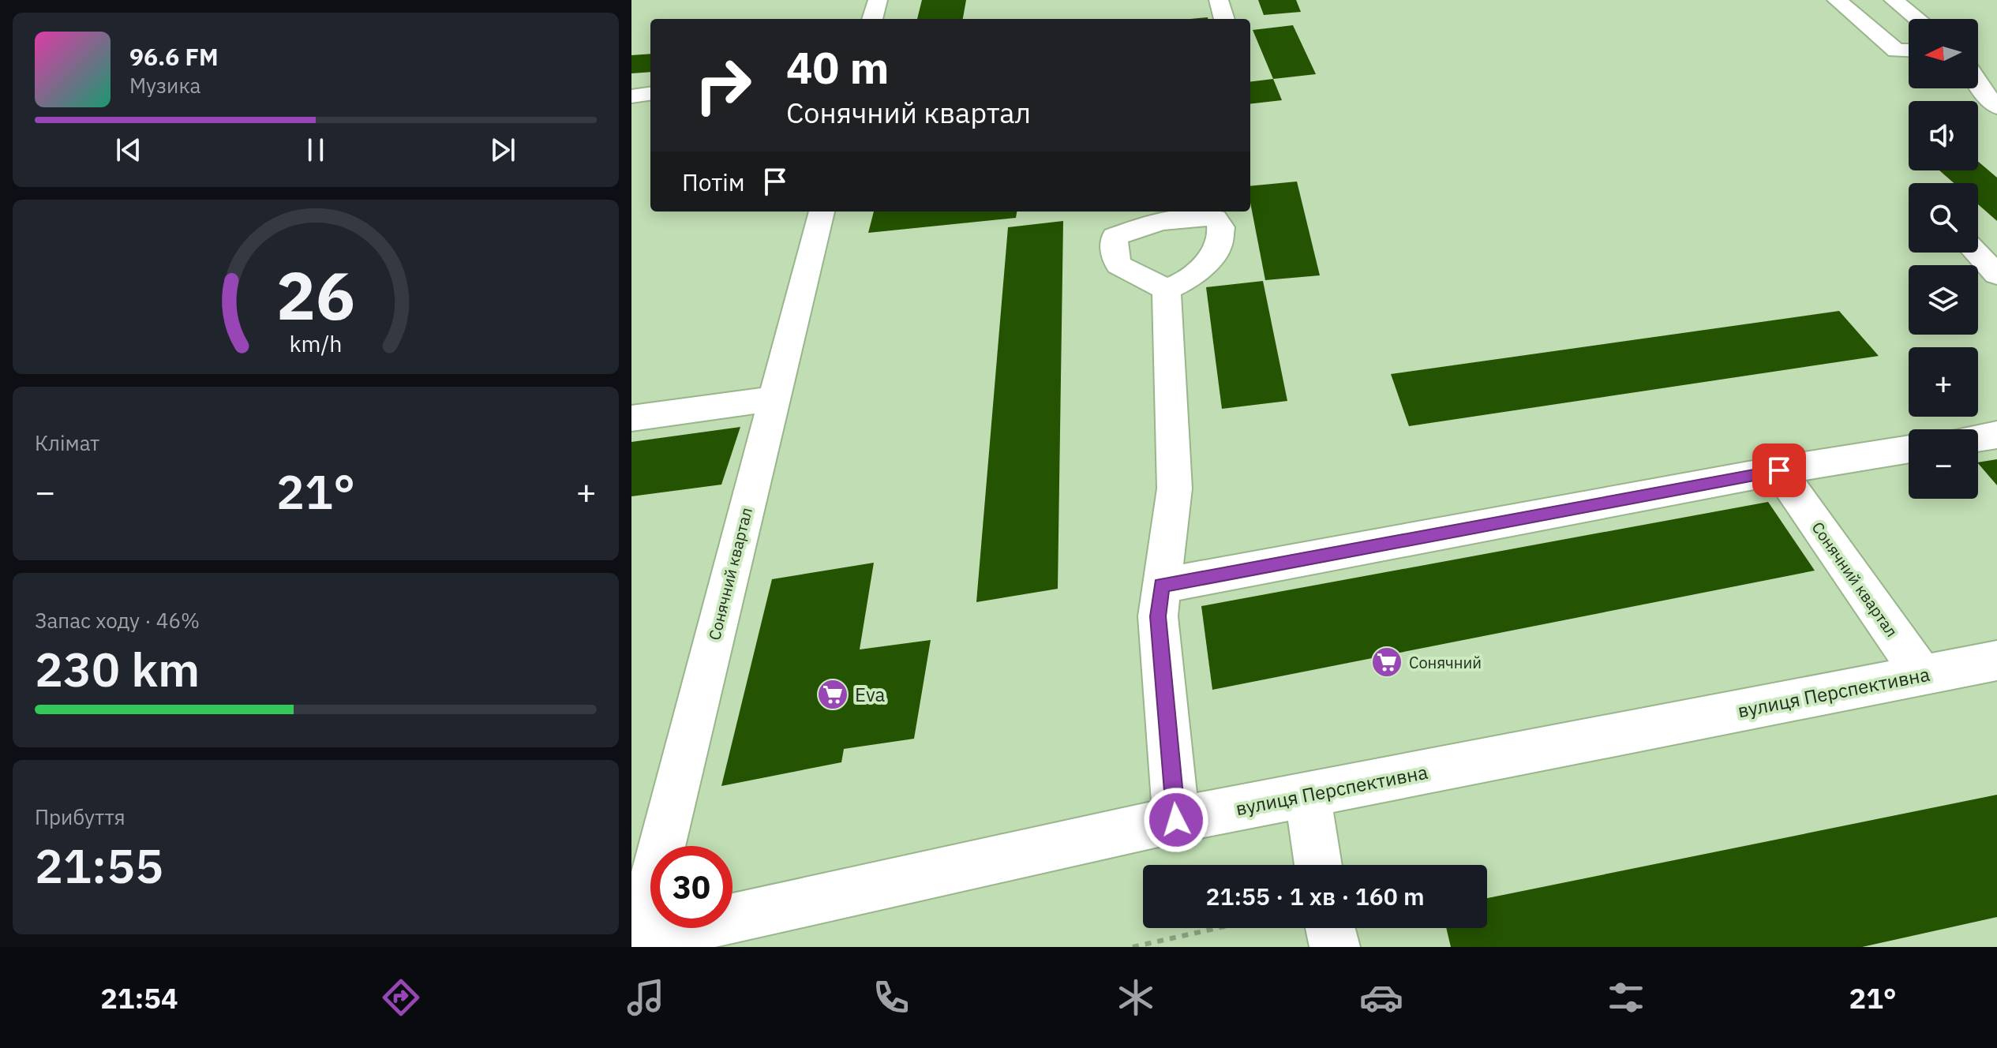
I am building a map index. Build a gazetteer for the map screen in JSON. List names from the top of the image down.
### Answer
{
  "streets": {
    "street": ["Сонячний квартал", "вулиця Перспективна"]
  },
  "crossings": [
    ["Сонячний квартал", "вулиця Перспективна"]
  ],
  "places": {
    "supermarket": ["Сонячний", "Eva"]
  },
  "north": "left",
  "page": {
    "map_buttons": ["+", "−"],
    "turn": ["40 m", "Сонячний квартал"],
    "song": ["96.6 FM", "Музика"],
    "then": "Потім",
    "tile": [
      "Клімат",
      ["Запас ходу · 46%", "230 km"],
      ["Прибуття", "21:55"]
    ],
    "heat": ["−", "21°", "+"],
    "limit": "30",
    "trip": "21:55 · 1 хв · 160 m",
    "tabs": ["21:54", "21°"],
    "gauge": ["26", "km/h"]
  }
}
